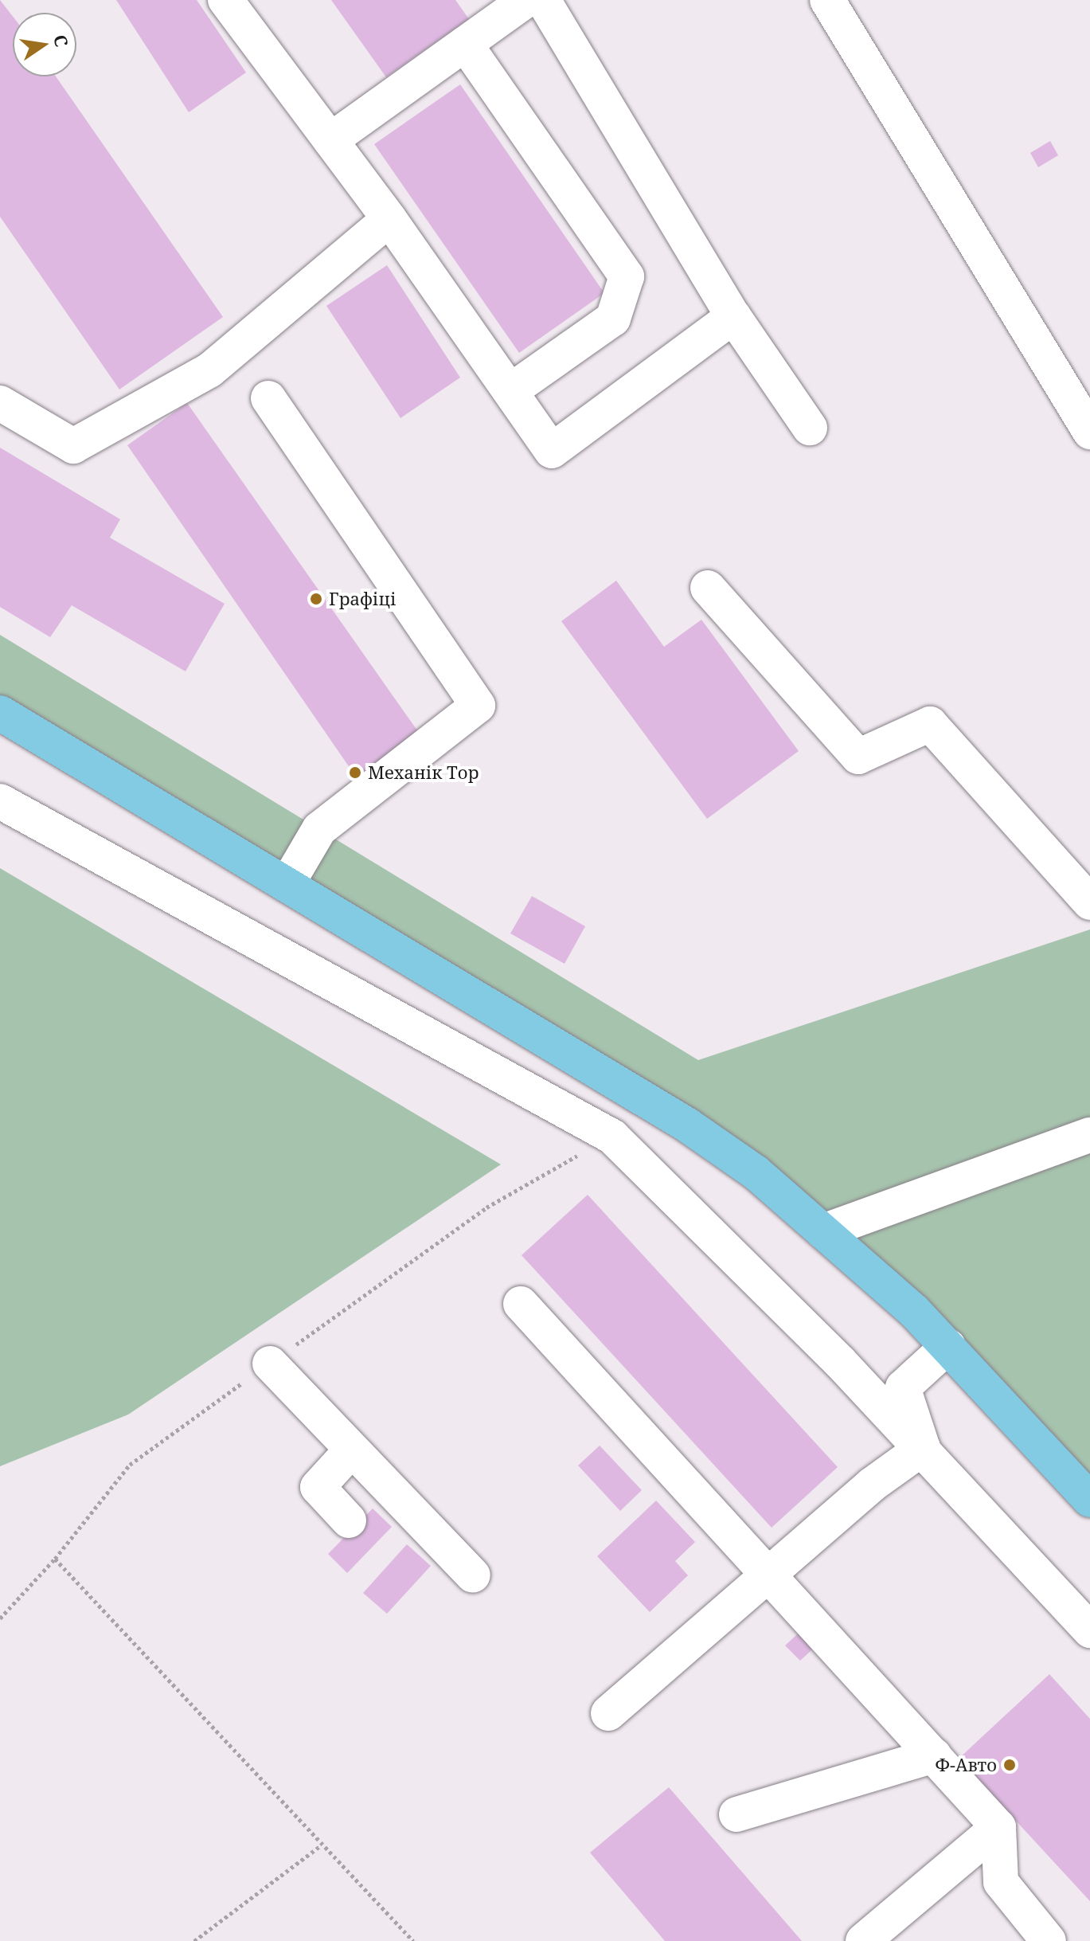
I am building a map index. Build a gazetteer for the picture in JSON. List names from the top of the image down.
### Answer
{
  "places": ["Графіці", "Механік Тор", "Ф-Авто"],
  "north": "right"
}
